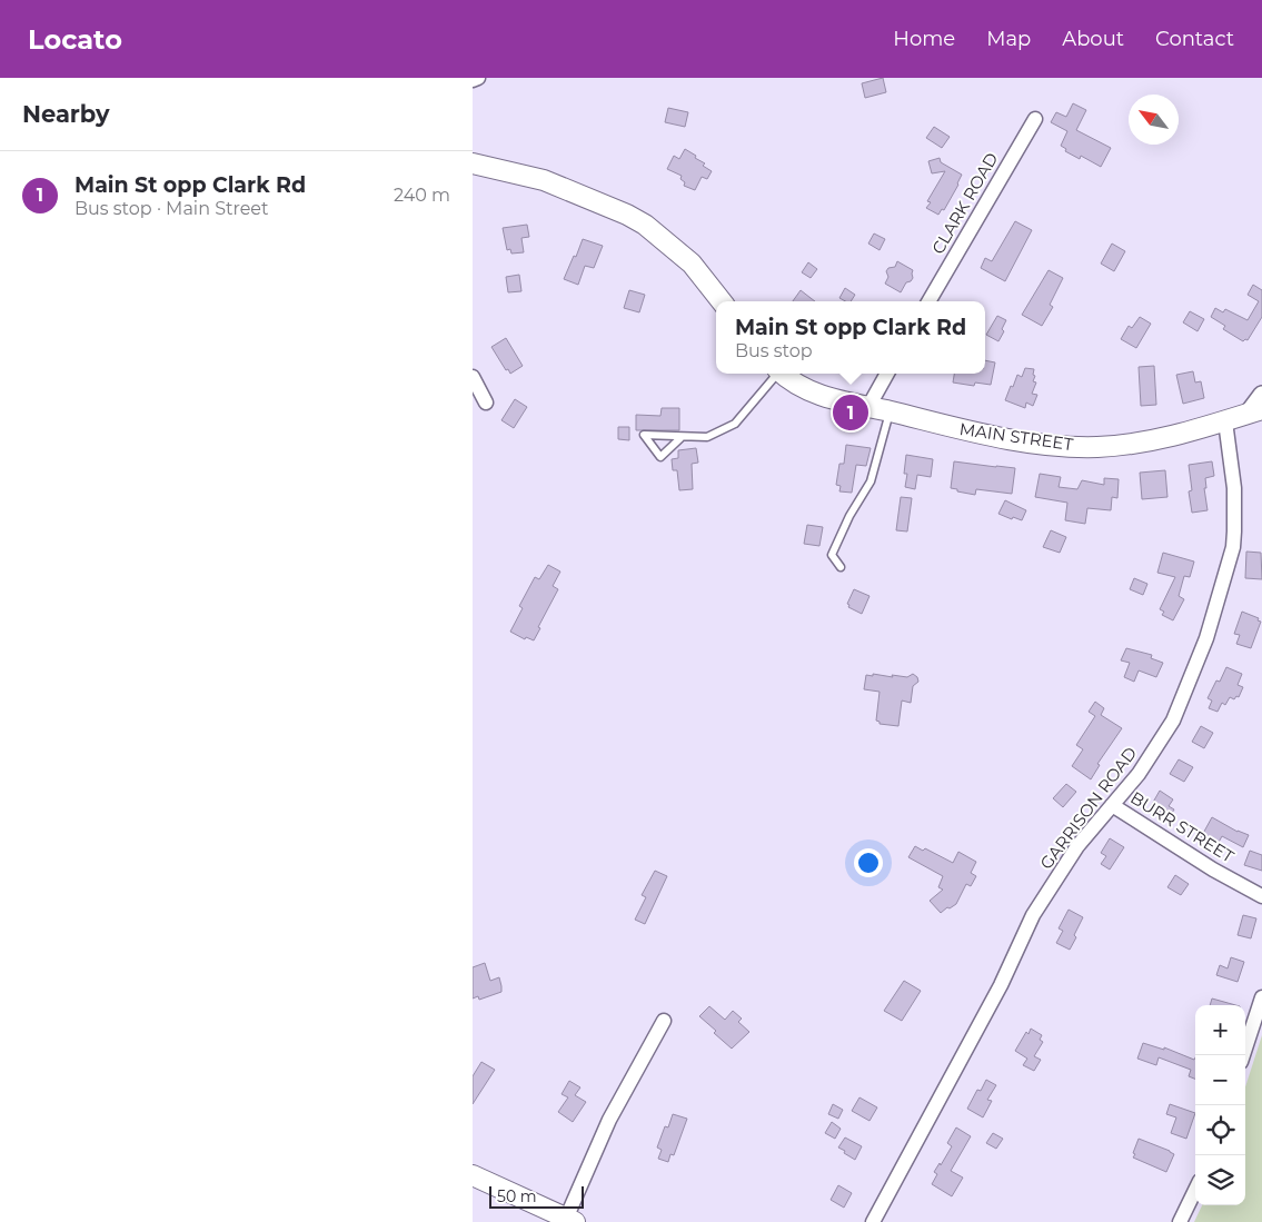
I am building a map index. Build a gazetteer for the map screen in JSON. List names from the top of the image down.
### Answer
{
  "streets": {
    "main road": ["MAIN STREET"],
    "street": ["CLARK ROAD", "GARRISON ROAD", "BURR STREET"]
  },
  "crossings": [
    ["MAIN STREET", "GARRISON ROAD"],
    ["GARRISON ROAD", "BURR STREET"]
  ],
  "scale_bar": "50 m",
  "north": "top left",
  "page": {
    "header": "Locato",
    "nav": [
      "Home",
      "Map",
      "About",
      "Contact"
    ],
    "heading": "Nearby",
    "list": [
      {
        "mark": "1",
        "name": "Main St opp Clark Rd",
        "note": "Bus stop · Main Street",
        "value": "240 m"
      }
    ],
    "popup": ["Main St opp Clark Rd", "Bus stop"],
    "pins": "1",
    "map_buttons": ["+", "−"],
    "scale": "50 m"
  }
}
